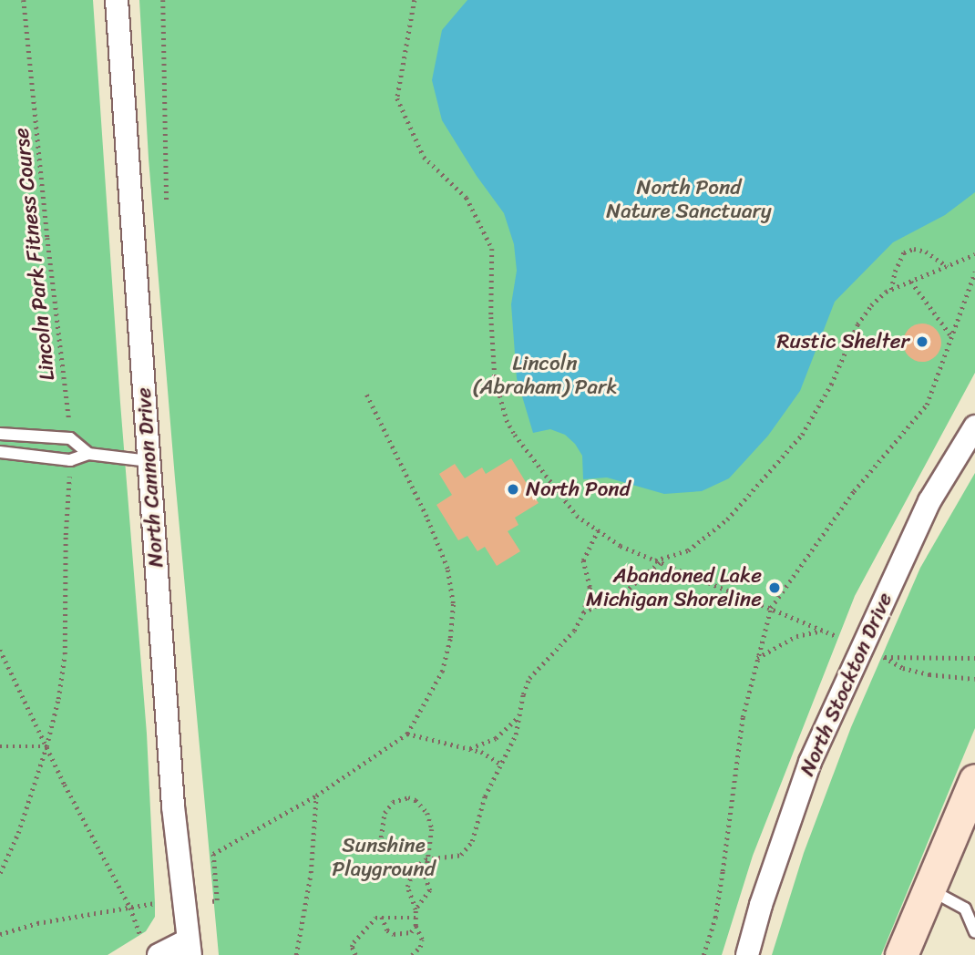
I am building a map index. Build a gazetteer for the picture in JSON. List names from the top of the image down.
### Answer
{
  "streets": {
    "street": ["North Cannon Drive", "North Stockton Drive"],
    "path": ["Lincoln Park Fitness Course"]
  },
  "parks": ["North Pond Nature Sanctuary", "Lincoln (Abraham) Park", "Sunshine Playground"],
  "places": ["Rustic Shelter", "North Pond", "Abandoned Lake Michigan Shoreline"]
}
